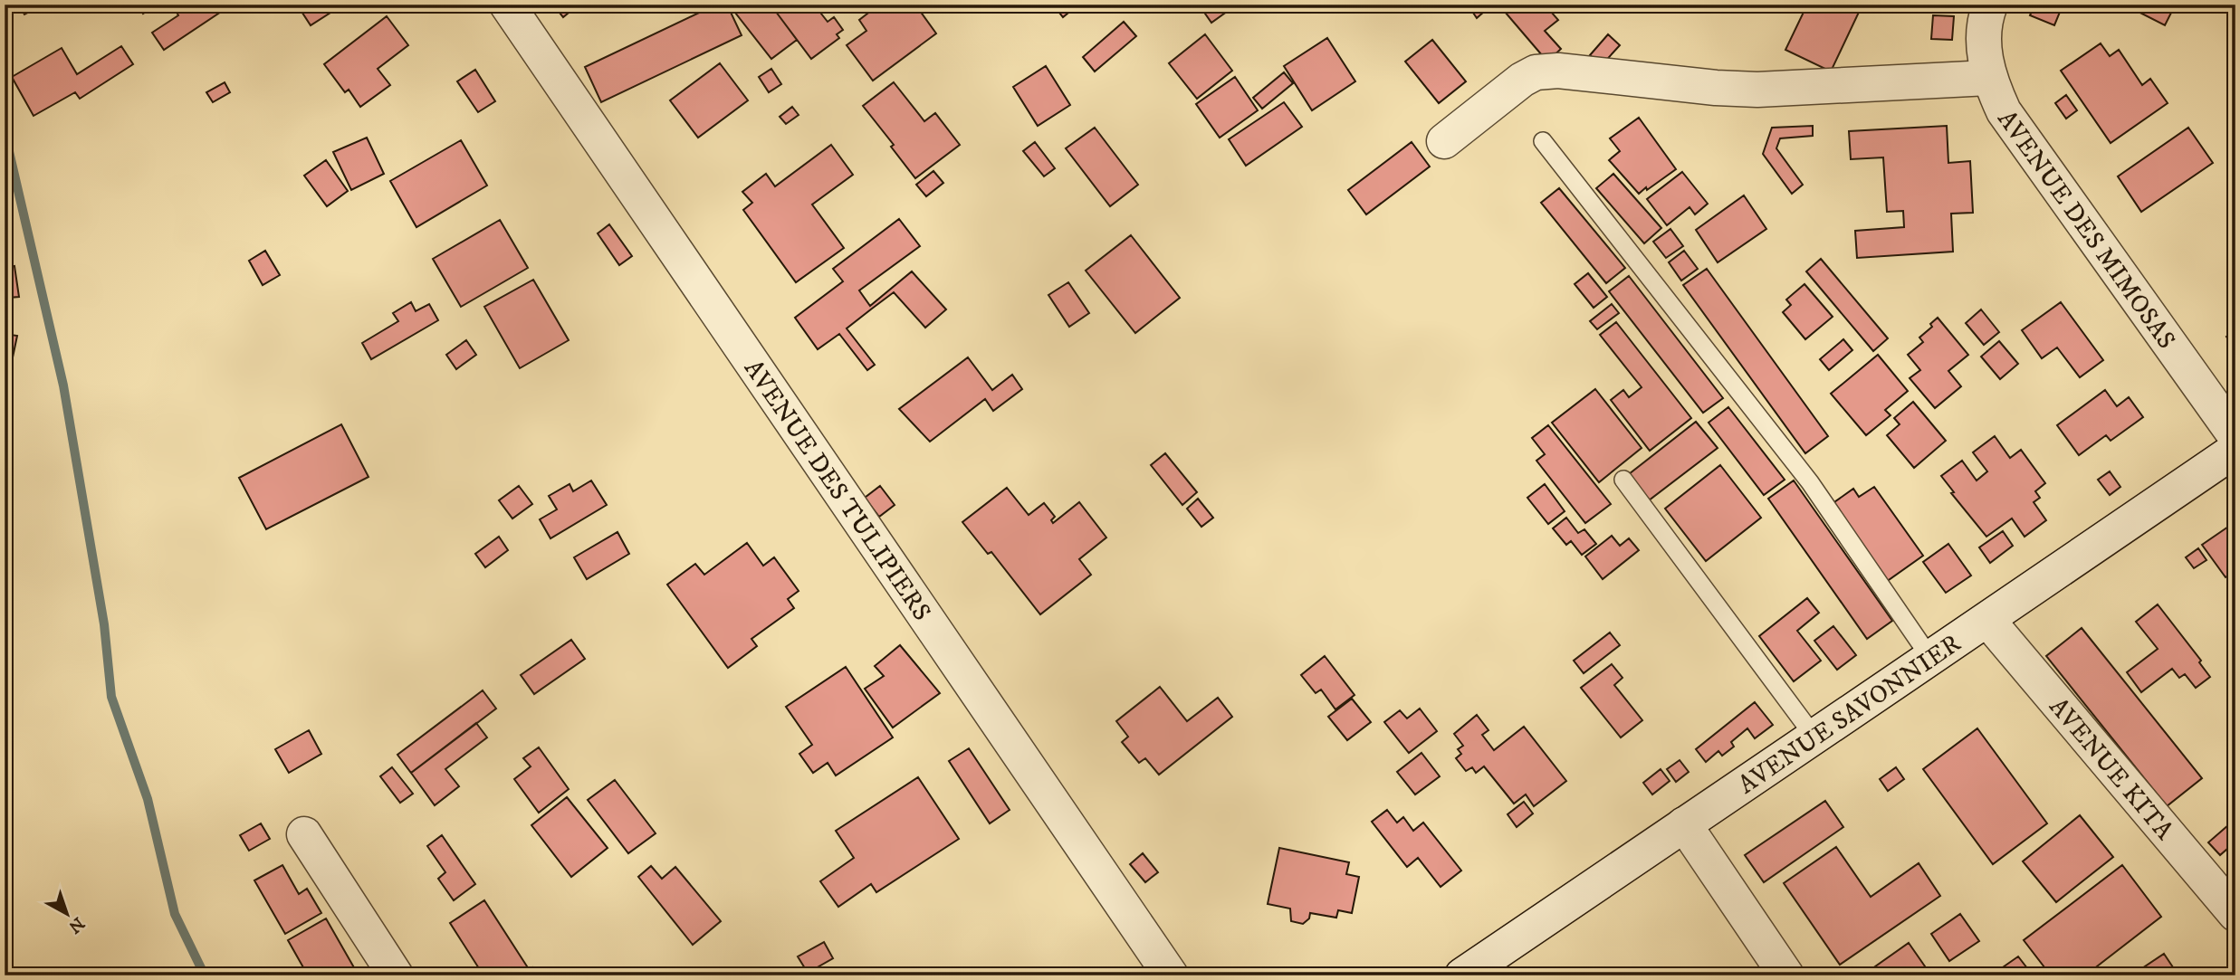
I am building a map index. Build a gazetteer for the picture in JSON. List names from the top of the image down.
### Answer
{
  "streets": {
    "street": [
      "AVENUE DES MIMOSAS",
      "AVENUE DES TULIPIERS",
      "AVENUE SAVONNIER",
      "AVENUE KITA"
    ]
  },
  "crossings": [
    ["AVENUE SAVONNIER", "AVENUE KITA"]
  ],
  "north": "bottom right"
}
